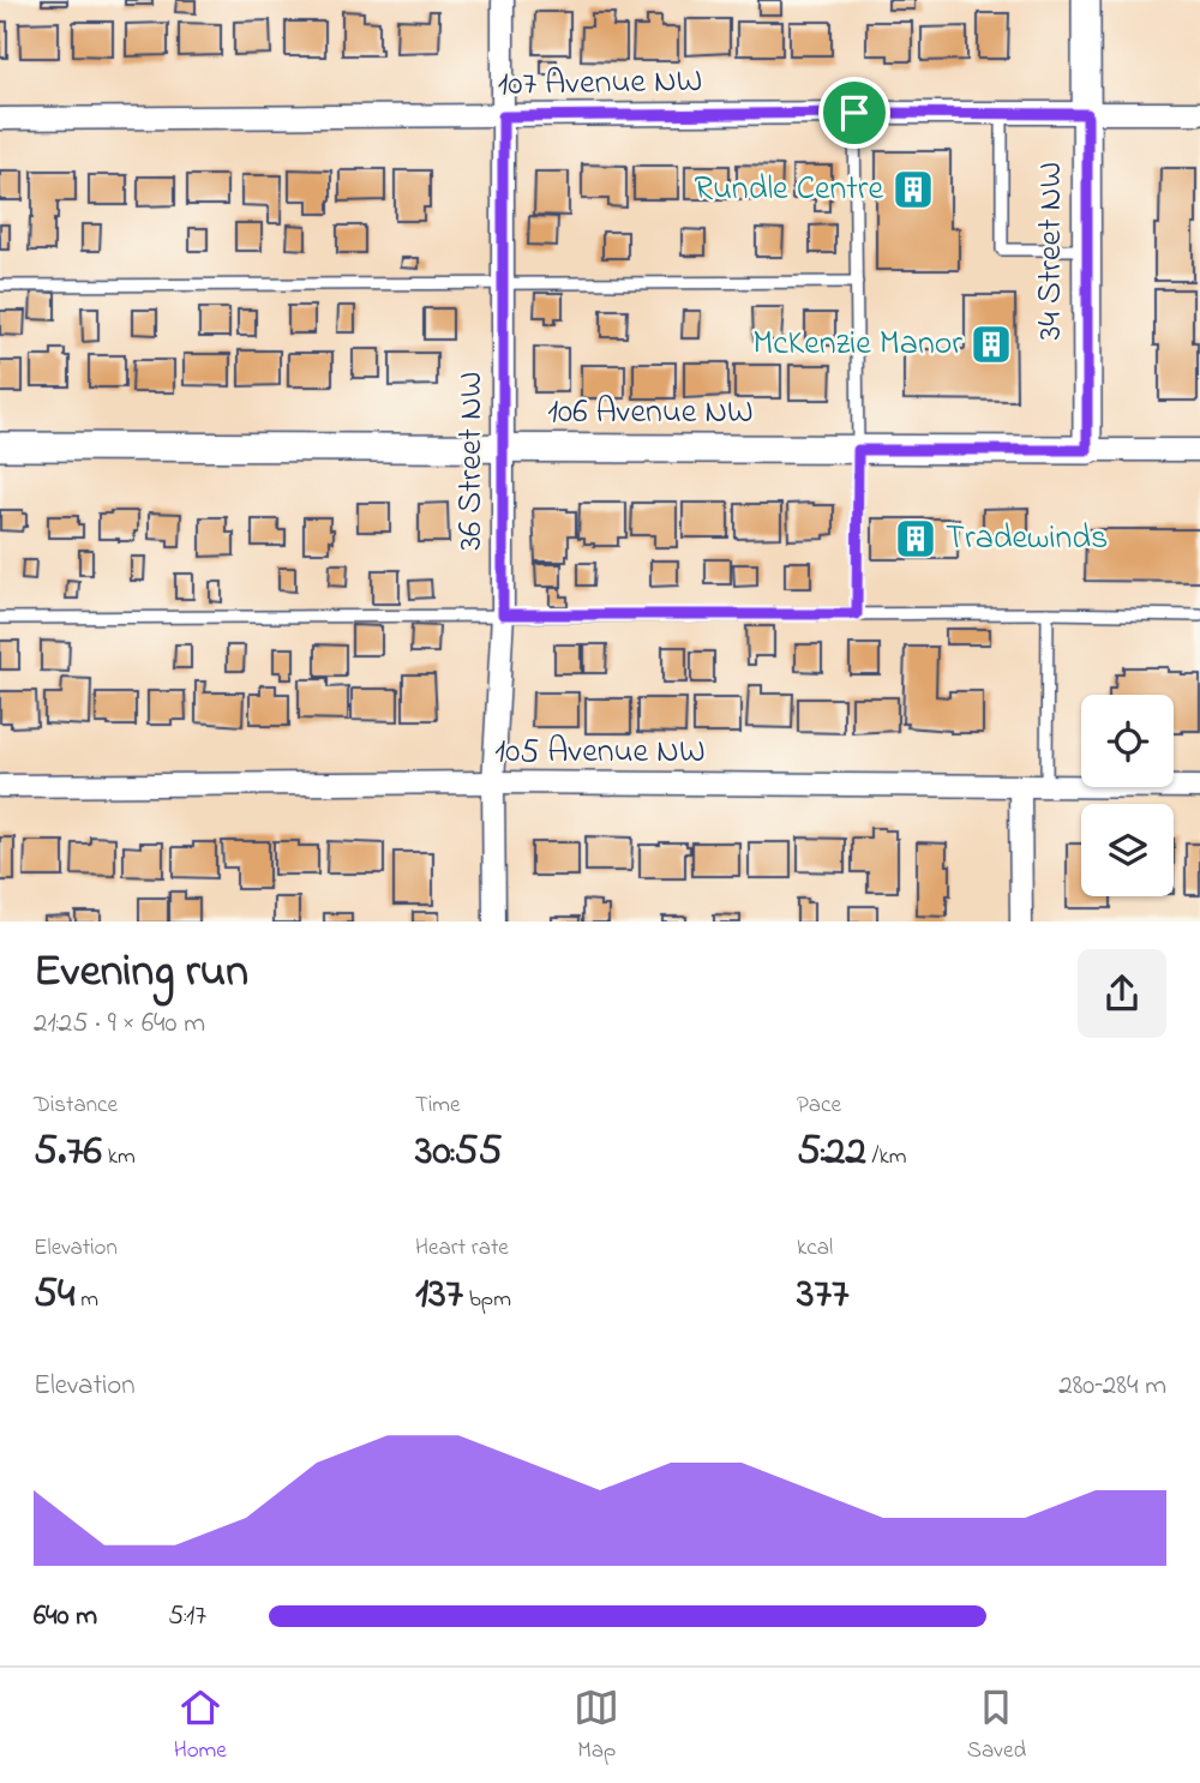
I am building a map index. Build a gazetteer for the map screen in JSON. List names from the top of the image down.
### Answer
{
  "streets": {
    "street": [
      "107 Avenue NW",
      "34 Street NW",
      "106 Avenue NW",
      "36 Street NW",
      "105 Avenue NW"
    ]
  },
  "crossings": [
    ["107 Avenue NW", "34 Street NW"],
    ["107 Avenue NW", "36 Street NW"],
    ["34 Street NW", "106 Avenue NW"],
    ["106 Avenue NW", "36 Street NW"],
    ["36 Street NW", "105 Avenue NW"]
  ],
  "places": {
    "building": ["Rundle Centre", "McKenzie Manor", "Tradewinds"]
  },
  "page": {
    "heading": ["Evening run", "21:25 · 9 × 640 m"],
    "stats": [
      ["Distance", "5.76 km"],
      ["Time", "30:55"],
      ["Pace", "5:22 /km"],
      ["Elevation", "54 m"],
      ["Heart rate", "137 bpm"],
      ["kcal", "377"]
    ],
    "chart": ["Elevation", "280–284 m"],
    "list": [
      {
        "name": "640 m",
        "note": "5:17"
      }
    ],
    "tabs": ["Home", "Map", "Saved"]
  }
}
